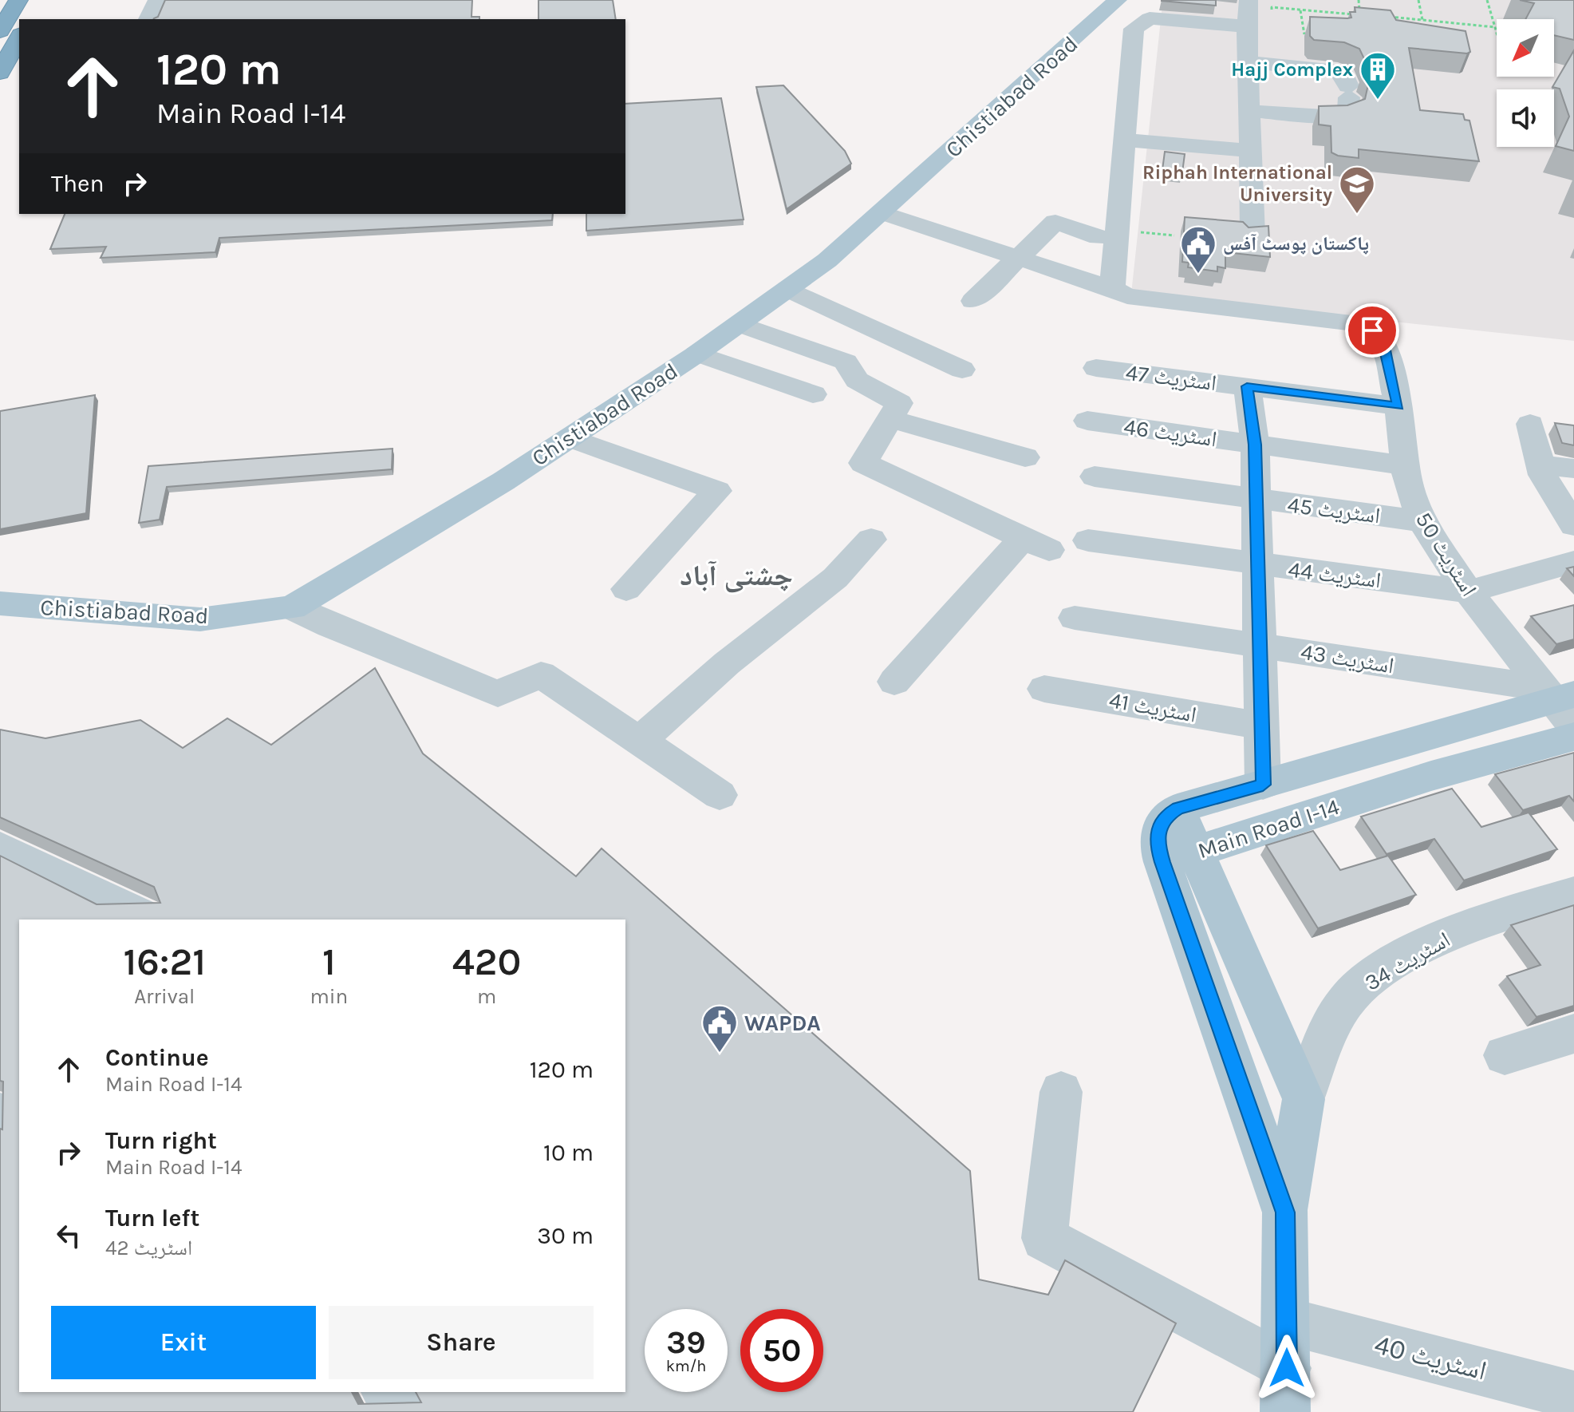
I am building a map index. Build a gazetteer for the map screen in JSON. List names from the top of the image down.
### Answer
{
  "streets": {
    "main road": ["Chistiabad Road", "Main Road I-14"],
    "street": [
      "اسٹریٹ 47",
      "اسٹریٹ 46",
      "اسٹریٹ 45",
      "اسٹریٹ 50",
      "اسٹریٹ 44",
      "اسٹریٹ 43",
      "اسٹریٹ 41",
      "اسٹریٹ 34",
      "اسٹریٹ 40"
    ]
  },
  "crossings": [
    ["Chistiabad Road", "اسٹریٹ 50"],
    ["اسٹریٹ 47", "اسٹریٹ 50"],
    ["اسٹریٹ 46", "اسٹریٹ 50"],
    ["اسٹریٹ 45", "اسٹریٹ 50"],
    ["اسٹریٹ 50", "اسٹریٹ 44"],
    ["اسٹریٹ 50", "اسٹریٹ 43"],
    ["اسٹریٹ 50", "Main Road I-14"],
    ["اسٹریٹ 43", "Main Road I-14"]
  ],
  "districts": ["چشتی آباد"],
  "places": {
    "building": ["Hajj Complex"],
    "school or university": ["Riphah International University"],
    "public building": ["پاکستان پوسٹ آفس", "WAPDA"]
  },
  "north": "bottom left",
  "page": {
    "turn": ["120 m", "Main Road I-14"],
    "then": "Then",
    "eta": [
      "16:21",
      "Arrival",
      "1",
      "min",
      "420",
      "m"
    ],
    "list": [
      {
        "name": "Continue",
        "note": "Main Road I-14",
        "value": "120 m"
      },
      {
        "name": "Turn right",
        "note": "Main Road I-14",
        "value": "10 m"
      },
      {
        "name": "Turn left",
        "note": "اسٹریٹ 42",
        "value": "30 m"
      }
    ],
    "buttons": ["Exit", "Share"],
    "speed": "39 km/h",
    "limit": "50"
  }
}
